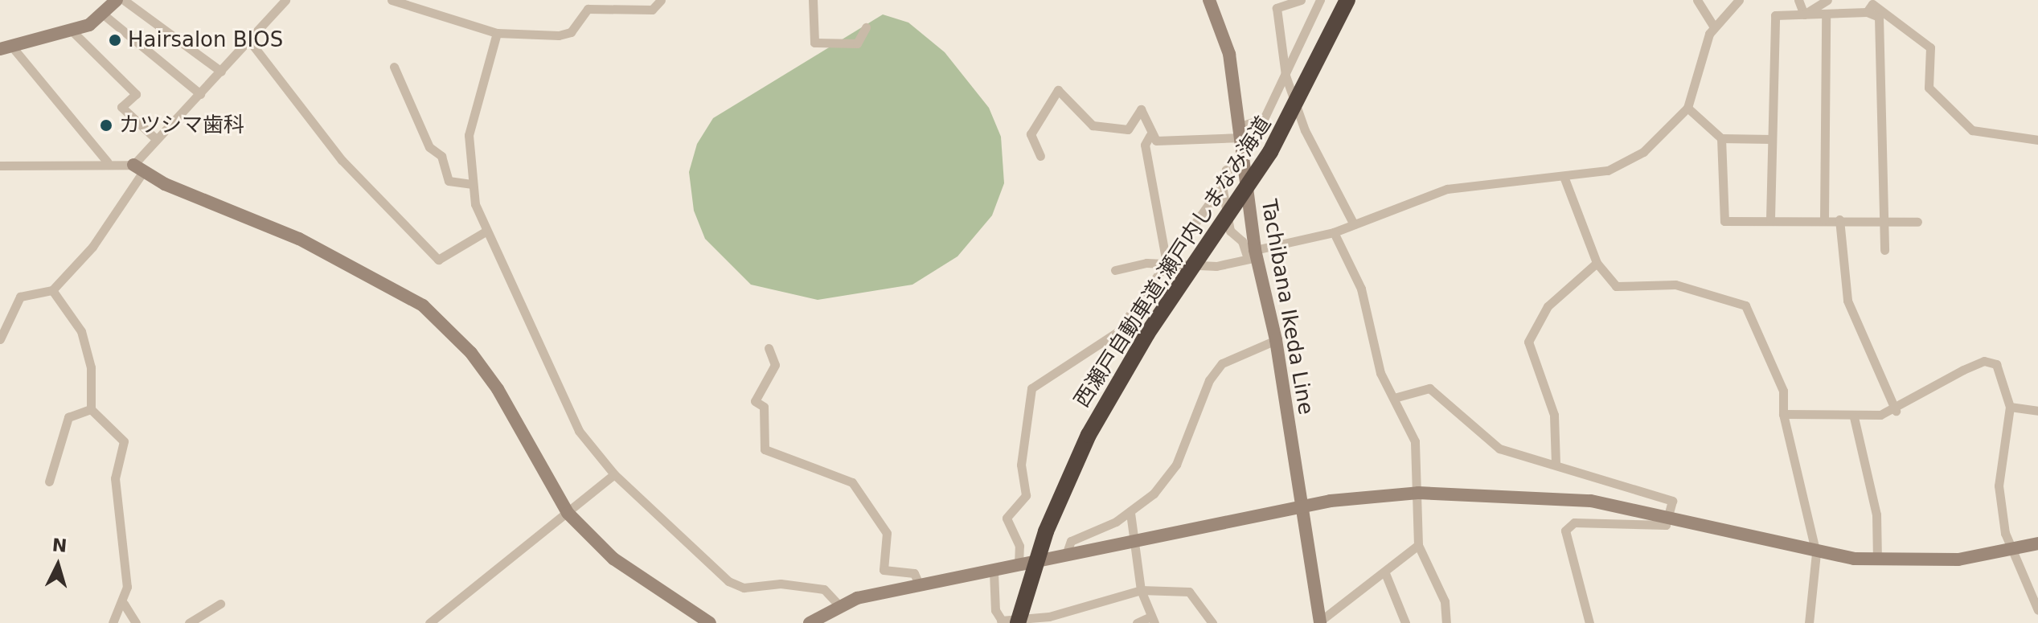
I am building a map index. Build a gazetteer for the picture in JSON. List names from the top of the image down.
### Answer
{
  "streets": {
    "highway": ["西瀬戸自動車道;瀬戸内しまなみ海道"],
    "street": ["Tachibana Ikeda Line"]
  },
  "places": ["Hairsalon BIOS", "カツシマ歯科"],
  "north": "top"
}
